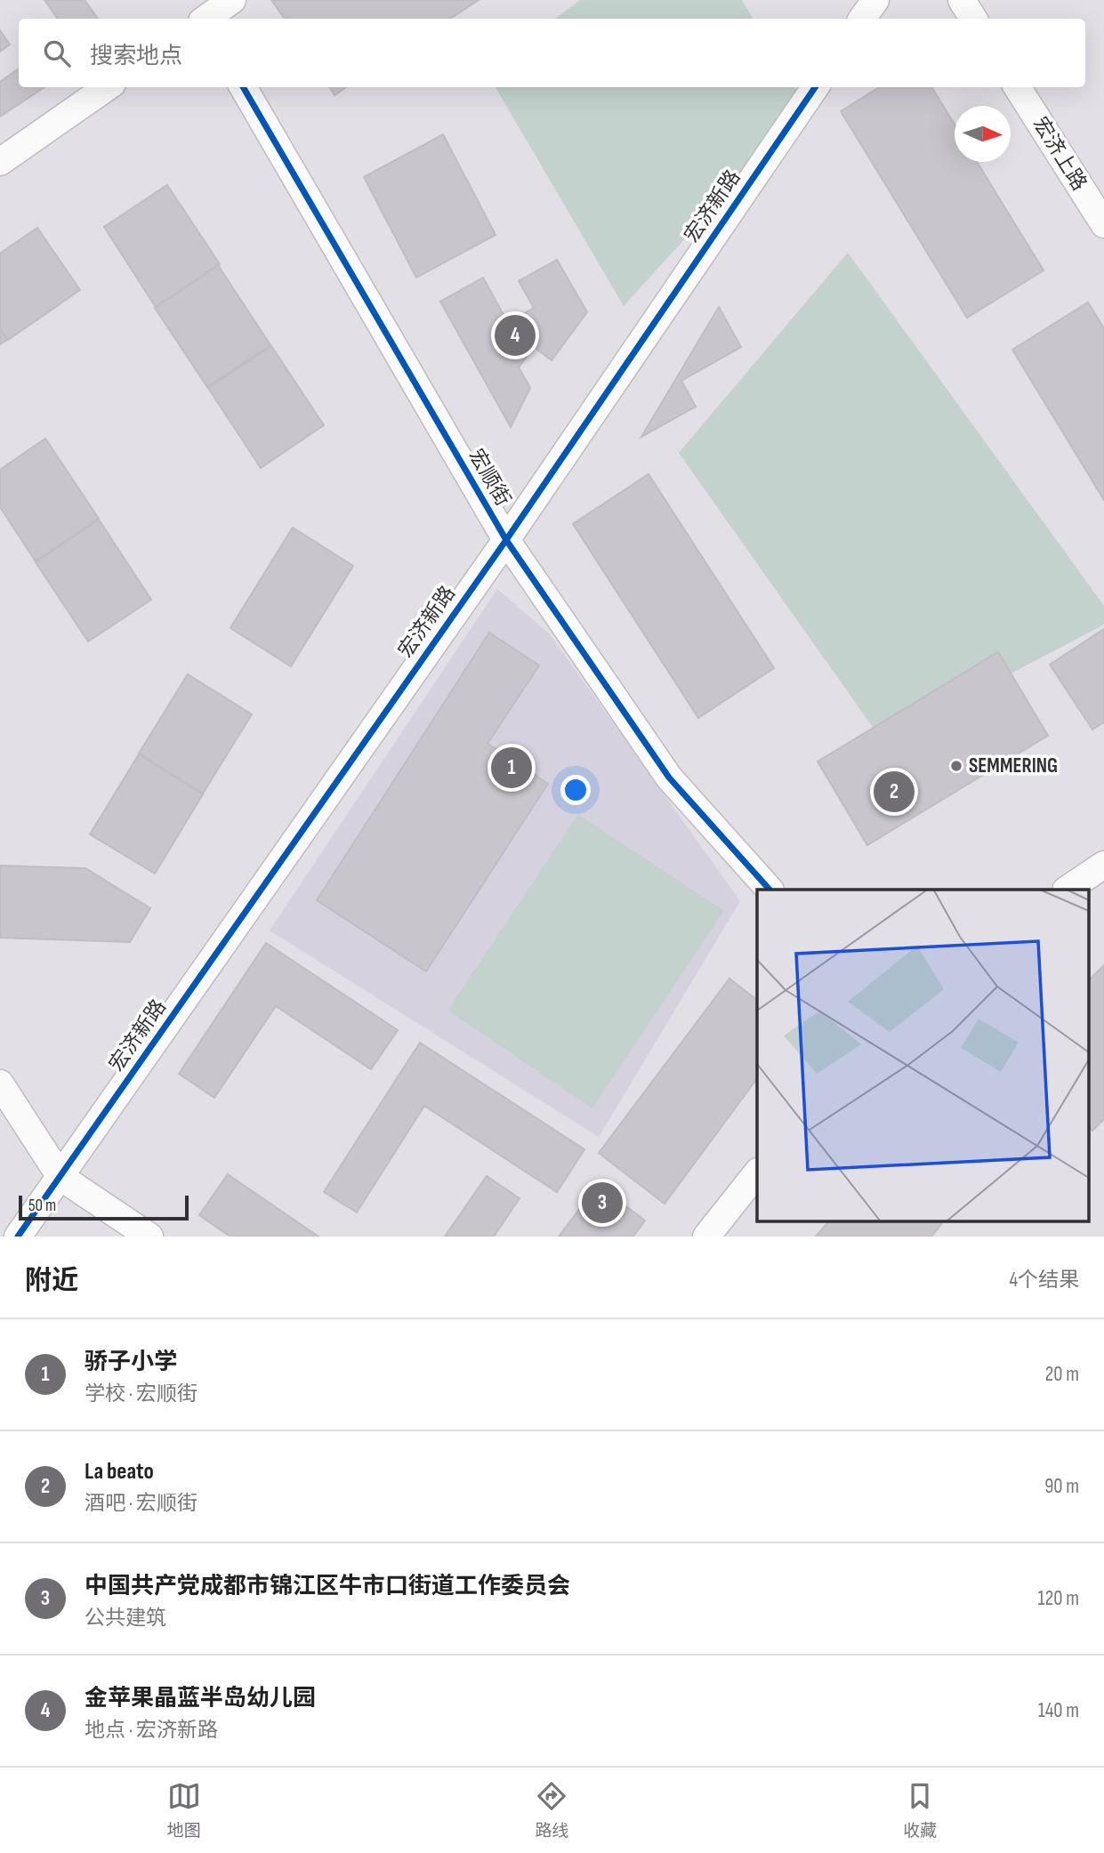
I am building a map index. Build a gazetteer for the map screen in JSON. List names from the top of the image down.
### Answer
{
  "streets": {
    "street": ["宏济上路", "宏济新路", "宏顺街"]
  },
  "crossings": [
    ["宏济新路", "宏顺街"]
  ],
  "places": ["SEMMERING"],
  "scale_bar": "50 m",
  "north": "right",
  "page": {
    "search": "搜索地点",
    "pins": [
      "4",
      "1",
      "2",
      "3"
    ],
    "scale": "50 m",
    "heading": ["附近", "4个结果"],
    "list": [
      {
        "mark": "1",
        "name": "骄子小学",
        "note": "学校 · 宏顺街",
        "value": "20 m"
      },
      {
        "mark": "2",
        "name": "La beato",
        "note": "酒吧 · 宏顺街",
        "value": "90 m"
      },
      {
        "mark": "3",
        "name": "中国共产党成都市锦江区牛市口街道工作委员会",
        "note": "公共建筑",
        "value": "120 m"
      },
      {
        "mark": "4",
        "name": "金苹果晶蓝半岛幼儿园",
        "note": "地点 · 宏济新路",
        "value": "140 m"
      }
    ],
    "nav": ["地图", "路线", "收藏"]
  }
}
